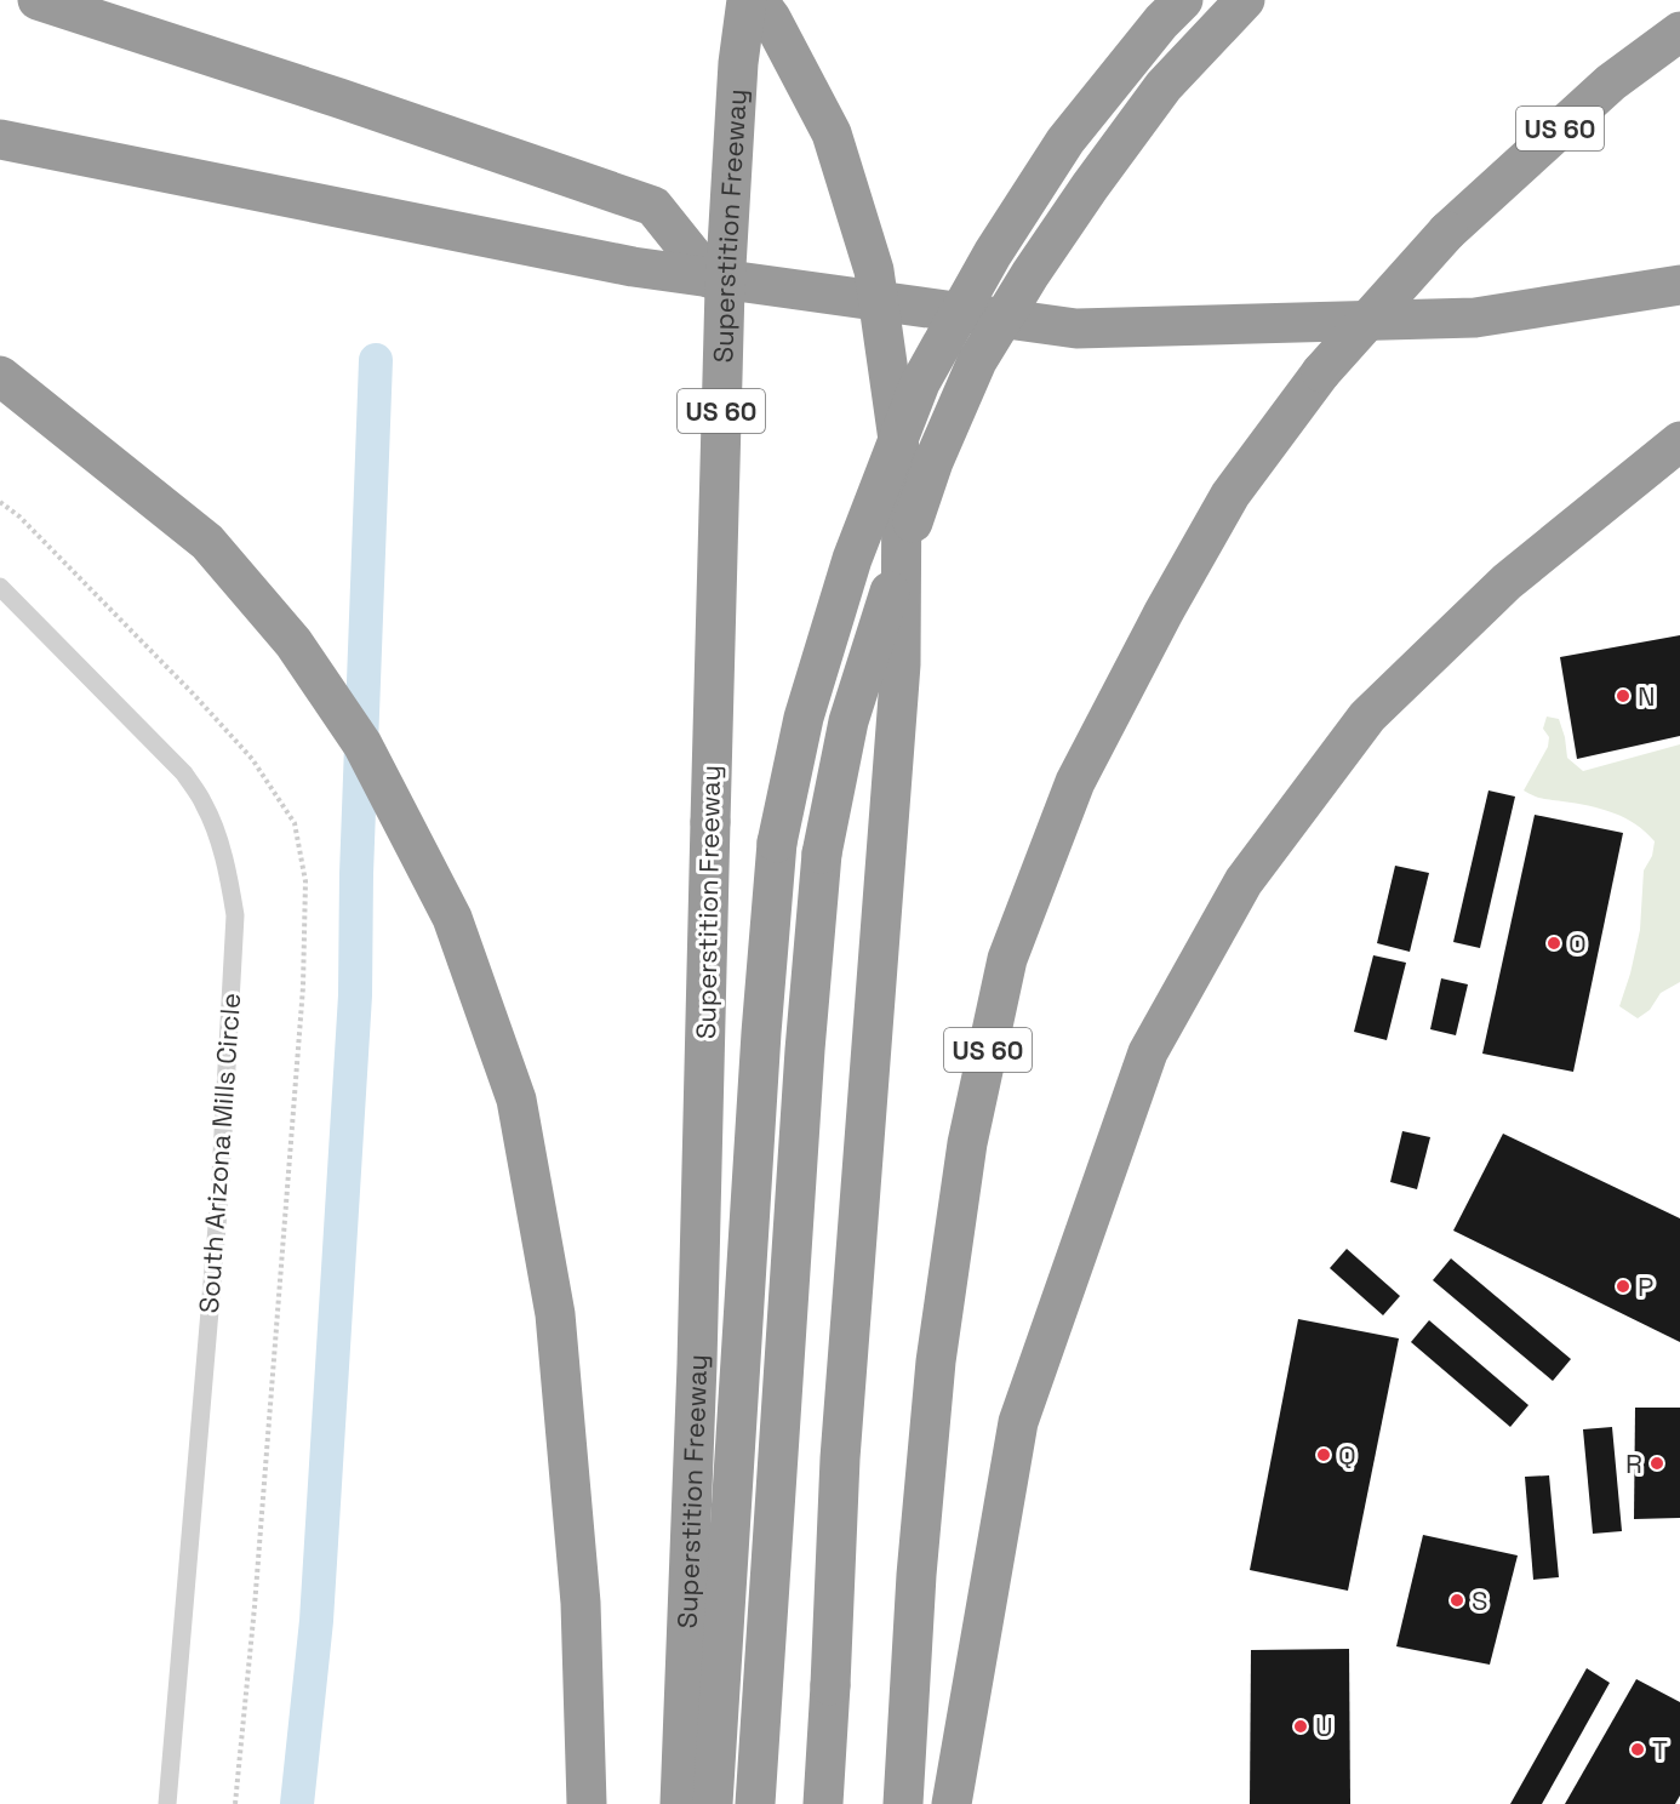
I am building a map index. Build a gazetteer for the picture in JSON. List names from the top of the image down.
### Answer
{
  "streets": {
    "highway": ["US 60", "Superstition Freeway"],
    "lane": ["South Arizona Mills Circle"]
  },
  "places": [
    "N",
    "O",
    "P",
    "Q",
    "R",
    "S",
    "U",
    "T"
  ]
}
